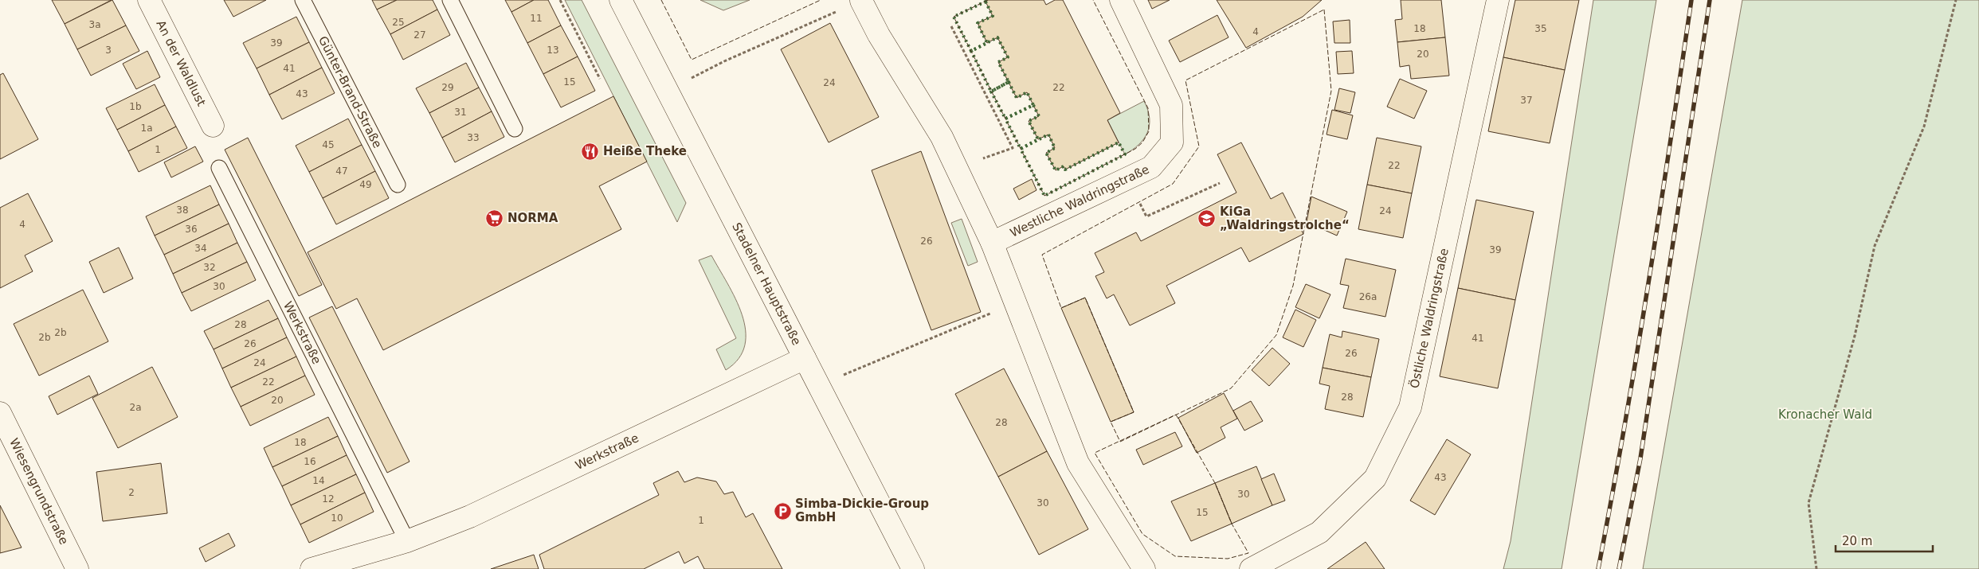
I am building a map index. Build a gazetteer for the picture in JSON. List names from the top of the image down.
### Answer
{
  "streets": {
    "street": [
      "An der Waldlust",
      "Westliche Waldringstraße",
      "Stadelner Hauptstraße",
      "Östliche Waldringstraße",
      "Werkstraße",
      "Wiesengrundstraße"
    ],
    "lane": ["Günter-Brand-Straße"]
  },
  "crossings": [
    ["Stadelner Hauptstraße", "Werkstraße"]
  ],
  "parks": ["Kronacher Wald"],
  "places": {
    "restaurant": ["Heiße Theke"],
    "supermarket": ["NORMA"],
    "school or university": ["KiGa „Waldringstrolche“"],
    "parking": ["Simba-Dickie-Group GmbH"]
  },
  "house_numbers": [
    "11",
    "25",
    "3a",
    "18",
    "35",
    "4",
    "27",
    "39",
    "3",
    "13",
    "20",
    "41",
    "15",
    "24",
    "29",
    "22",
    "43",
    "37",
    "1b",
    "31",
    "1a",
    "33",
    "45",
    "1",
    "22",
    "47",
    "49",
    "38",
    "24",
    "4",
    "36",
    "26",
    "34",
    "39",
    "32",
    "30",
    "26a",
    "28",
    "2b",
    "2b",
    "41",
    "26",
    "26",
    "24",
    "22",
    "28",
    "20",
    "2a",
    "28",
    "18",
    "16",
    "43",
    "14",
    "2",
    "30",
    "12",
    "30",
    "15",
    "10",
    "1"
  ],
  "scale_bar": "20 m"
}
